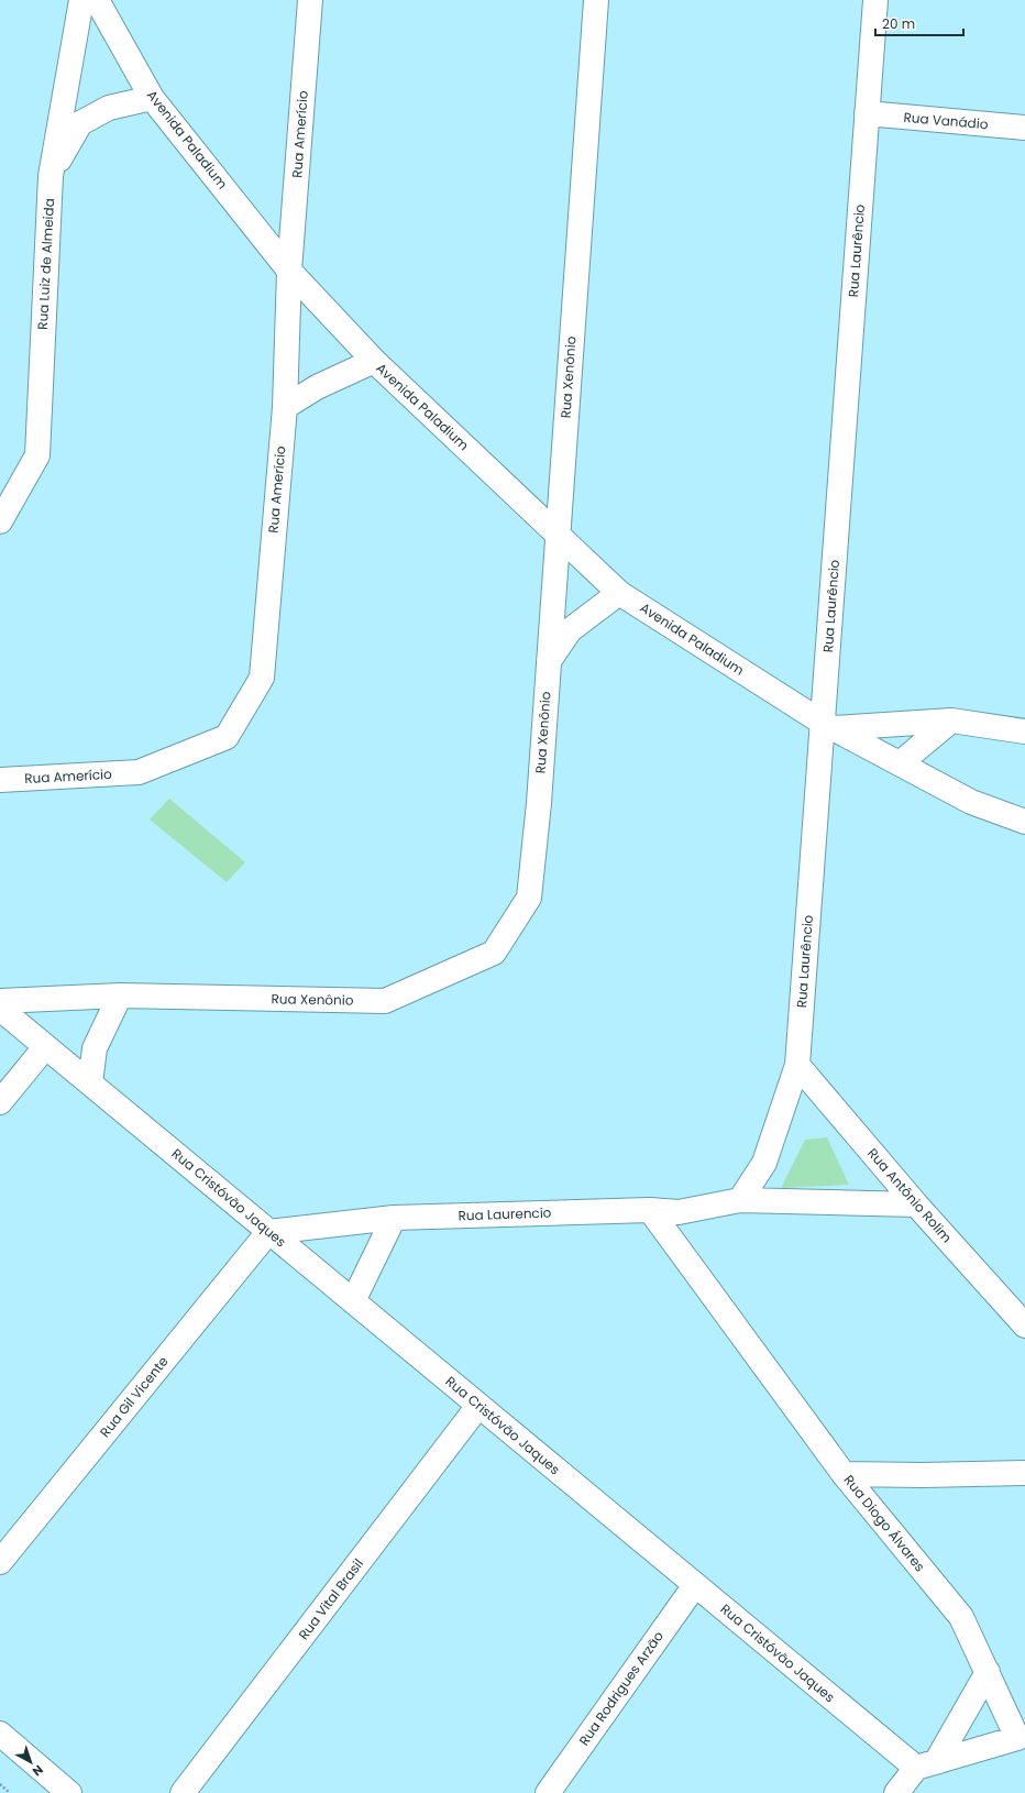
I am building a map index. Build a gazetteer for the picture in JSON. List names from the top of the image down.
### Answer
{
  "streets": {
    "street": [
      "Rua Vanádio",
      "Rua Amerício",
      "Avenida Paladium",
      "Rua Laurêncio",
      "Rua Luiz de Almeida",
      "Rua Xenônio",
      "Rua Antônio Rolim",
      "Rua Cristóvão Jaques",
      "Rua Laurencio",
      "Rua Gil Vicente",
      "Rua Diogo Álvares",
      "Rua Vital Brasil",
      "Rua Rodrigues Arzão"
    ]
  },
  "crossings": [
    ["Rua Vanádio", "Rua Laurêncio"],
    ["Rua Amerício", "Avenida Paladium"],
    ["Avenida Paladium", "Rua Laurêncio"],
    ["Avenida Paladium", "Rua Xenônio"],
    ["Rua Laurêncio", "Rua Antônio Rolim"],
    ["Rua Laurêncio", "Rua Laurencio"],
    ["Rua Antônio Rolim", "Rua Laurencio"],
    ["Rua Cristóvão Jaques", "Rua Laurencio"],
    ["Rua Cristóvão Jaques", "Rua Gil Vicente"],
    ["Rua Cristóvão Jaques", "Rua Diogo Álvares"],
    ["Rua Cristóvão Jaques", "Rua Vital Brasil"],
    ["Rua Cristóvão Jaques", "Rua Rodrigues Arzão"],
    ["Rua Laurencio", "Rua Gil Vicente"],
    ["Rua Laurencio", "Rua Diogo Álvares"]
  ],
  "scale_bar": "20 m",
  "north": "bottom right"
}
